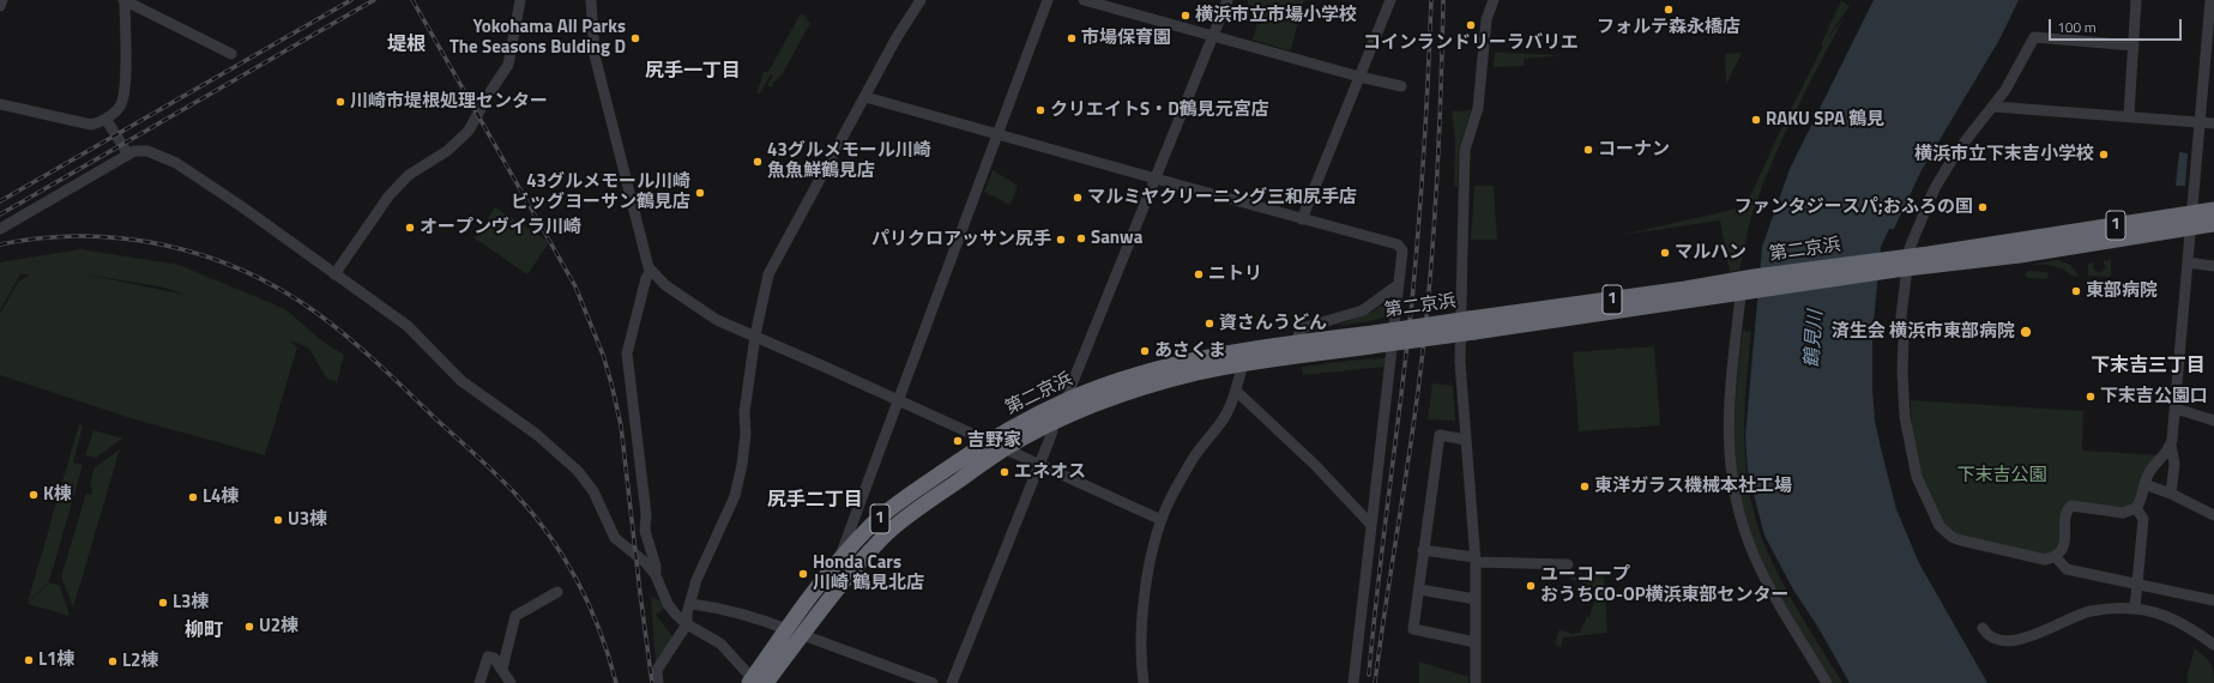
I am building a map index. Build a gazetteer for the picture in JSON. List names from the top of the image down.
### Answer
{
  "streets": {
    "highway": ["1", "第二京浜"]
  },
  "districts": [
    "堤根",
    "尻手一丁目",
    "下末吉三丁目",
    "尻手二丁目",
    "柳町"
  ],
  "water": ["鶴見川"],
  "parks": ["下末吉公園"],
  "places": [
    "フォルテ森永橋店",
    "横浜市立市場小学校",
    "コインランドリーラバリエ",
    "Yokohama All Parks The Seasons Bulding D",
    "市場保育園",
    "川崎市堤根処理センター",
    "クリエイトS・D鶴見元宮店",
    "RAKU SPA 鶴見",
    "コーナン",
    "横浜市立下末吉小学校",
    "43グルメモール川崎 魚魚鮮鶴見店",
    "43グルメモール川崎 ビッグヨーサン鶴見店",
    "マルミヤクリーニング三和尻手店",
    "ファンタジースパ;おふろの国",
    "オープンヴイラ川崎",
    "Sanwa",
    "パリクロアッサン尻手",
    "マルハン",
    "ニトリ",
    "東部病院",
    "資さんうどん",
    "済生会 横浜市東部病院",
    "あさくま",
    "下末吉公園口",
    "吉野家",
    "エネオス",
    "東洋ガラス機械本社工場",
    "K棟",
    "L4棟",
    "U3棟",
    "Honda Cars 川崎 鶴見北店",
    "ユーコープ おうちCO-OP横浜東部センター",
    "L3棟",
    "U2棟",
    "L1棟",
    "L2棟"
  ],
  "scale_bar": "100 m"
}
